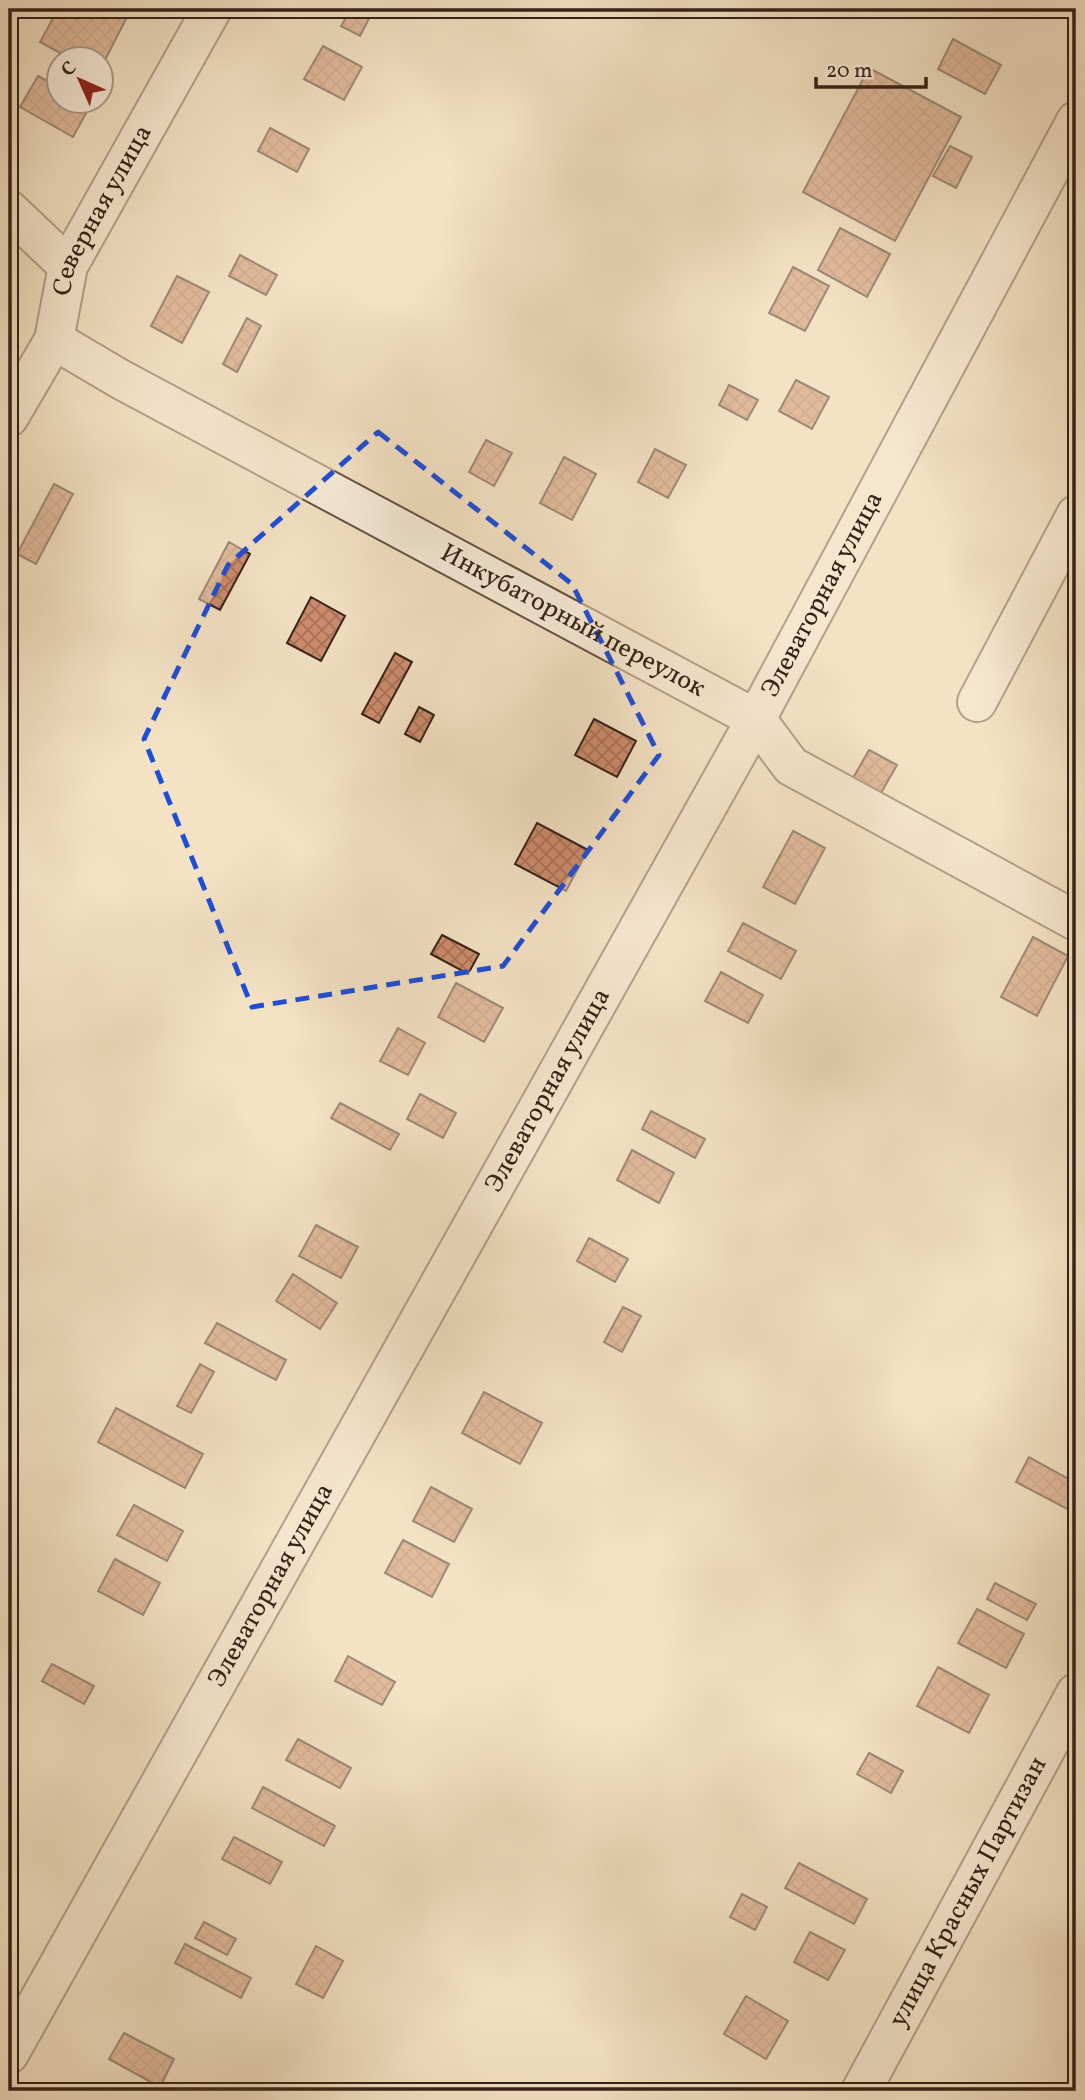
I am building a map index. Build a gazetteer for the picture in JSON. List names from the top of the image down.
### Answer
{
  "streets": {
    "street": [
      "Северная улица",
      "Элеваторная улица",
      "Инкубаторный переулок",
      "улица Красных Партизан"
    ]
  },
  "crossings": [
    ["Северная улица", "Инкубаторный переулок"],
    ["Элеваторная улица", "Инкубаторный переулок"]
  ],
  "scale_bar": "20 m",
  "north": "top left"
}
